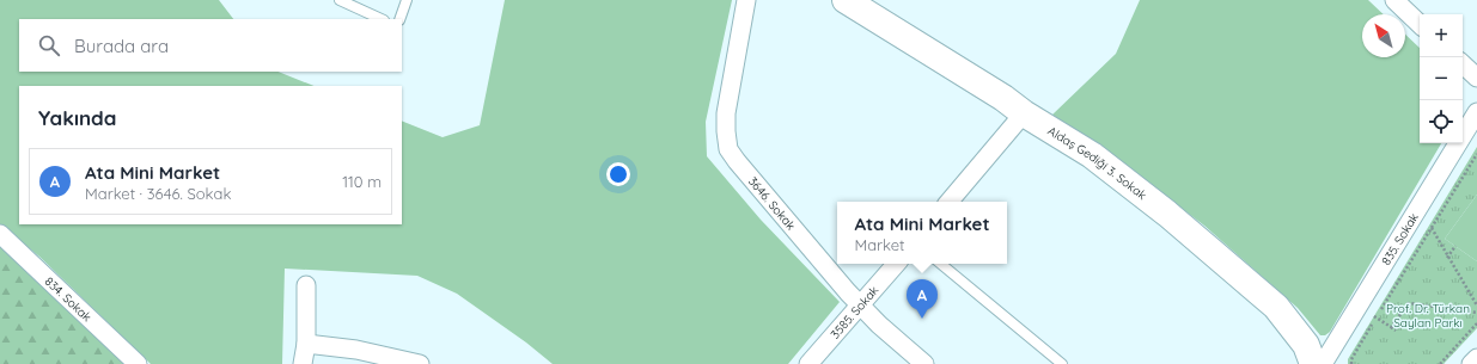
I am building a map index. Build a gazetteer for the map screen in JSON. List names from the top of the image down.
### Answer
{
  "streets": {
    "street": [
      "Aldaş Gediği 3. Sokak",
      "3646. Sokak",
      "835. Sokak",
      "834. Sokak",
      "3585. Sokak"
    ]
  },
  "crossings": [
    ["3646. Sokak", "3585. Sokak"]
  ],
  "parks": ["Prof. Dr. Türkan Saylan Parkı"],
  "north": "top left",
  "page": {
    "map_buttons": ["+", "−"],
    "search": "Burada ara",
    "heading": "Yakında",
    "list": [
      {
        "mark": "A",
        "name": "Ata Mini Market",
        "note": "Market · 3646. Sokak",
        "value": "110 m"
      }
    ],
    "popup": ["Ata Mini Market", "Market"],
    "pins": "A"
  }
}
